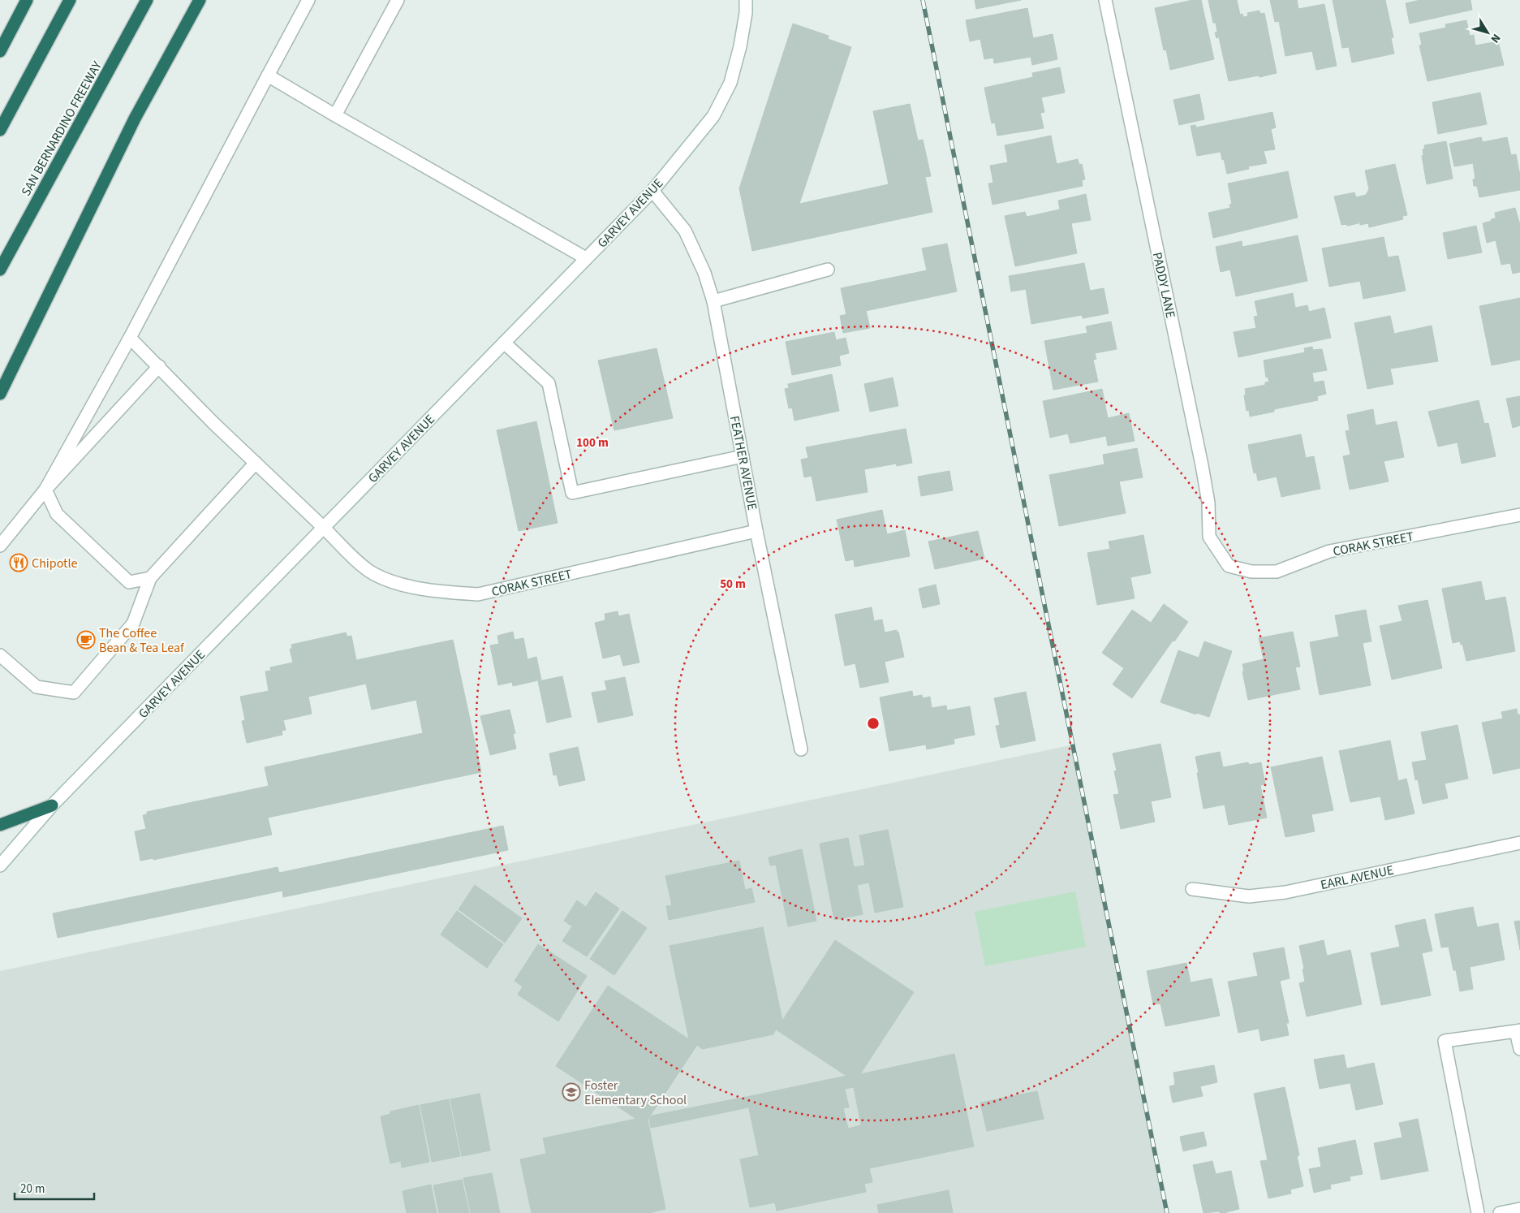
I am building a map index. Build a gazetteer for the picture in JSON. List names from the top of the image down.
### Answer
{
  "streets": {
    "highway": ["SAN BERNARDINO FREEWAY"],
    "street": [
      "GARVEY AVENUE",
      "PADDY LANE",
      "FEATHER AVENUE",
      "CORAK STREET",
      "EARL AVENUE"
    ]
  },
  "crossings": [
    ["GARVEY AVENUE", "FEATHER AVENUE"],
    ["GARVEY AVENUE", "CORAK STREET"],
    ["PADDY LANE", "CORAK STREET"],
    ["FEATHER AVENUE", "CORAK STREET"]
  ],
  "places": {
    "restaurant": ["Chipotle"],
    "cafe": ["The Coffee Bean & Tea Leaf"],
    "school or university": ["Foster Elementary School"]
  },
  "scale_bar": "20 m",
  "north": "bottom right",
  "rings": ["100 m", "50 m"]
}
